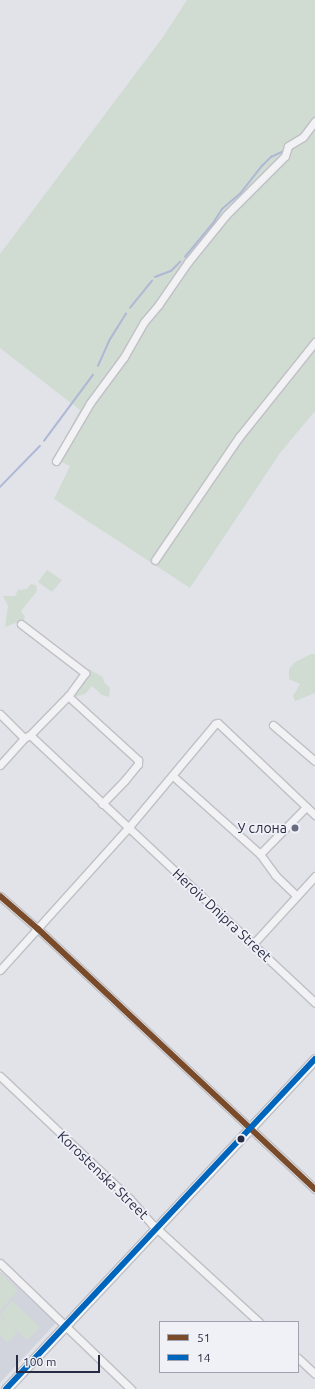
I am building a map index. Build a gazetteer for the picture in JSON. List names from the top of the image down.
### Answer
{
  "streets": {
    "street": ["Heroiv Dnipra Street", "Korostenska Street"]
  },
  "places": ["У слона"],
  "lines": ["transit line 51", "transit line 14"],
  "legend": ["51", "14"],
  "scale_bar": "100 m"
}
